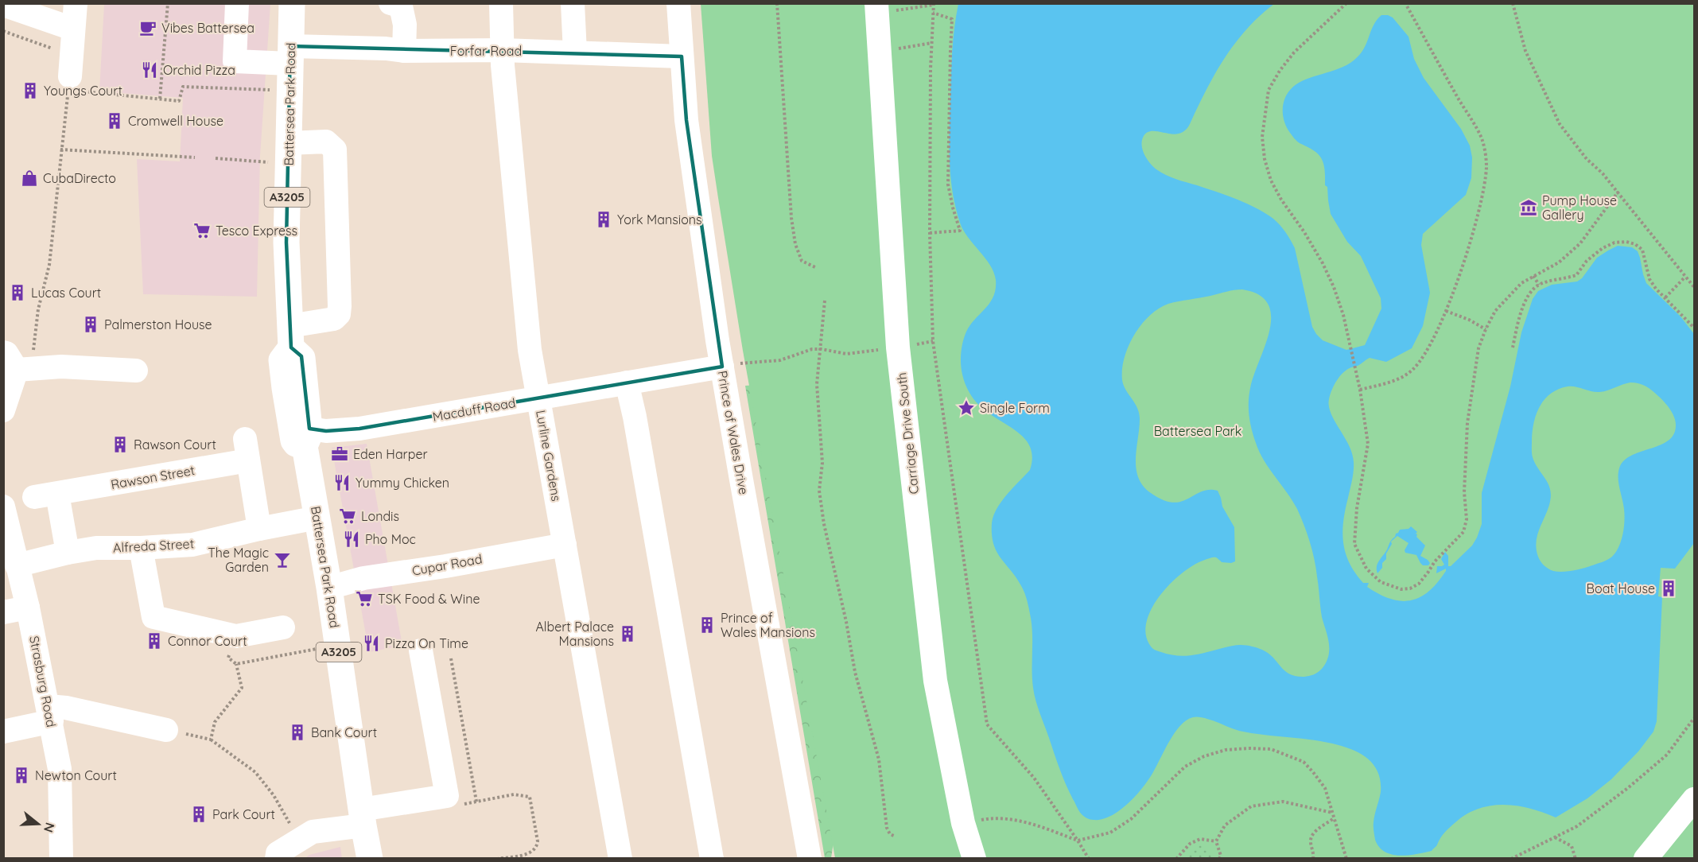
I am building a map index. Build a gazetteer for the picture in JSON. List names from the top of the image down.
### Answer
{
  "streets": {
    "highway": ["Battersea Park Road", "A3205"],
    "street": [
      "Forfar Road",
      "Macduff Road",
      "Prince of Wales Drive",
      "Carriage Drive South",
      "Lurline Gardens",
      "Rawson Street",
      "Alfreda Street",
      "Cupar Road",
      "Strasburg Road"
    ]
  },
  "crossings": [
    ["Forfar Road", "Battersea Park Road"],
    ["Forfar Road", "Prince of Wales Drive"],
    ["Forfar Road", "Lurline Gardens"],
    ["Battersea Park Road", "Macduff Road"],
    ["Battersea Park Road", "Alfreda Street"],
    ["Battersea Park Road", "Cupar Road"],
    ["Macduff Road", "Prince of Wales Drive"],
    ["Macduff Road", "Lurline Gardens"],
    ["Lurline Gardens", "Cupar Road"],
    ["Rawson Street", "Alfreda Street"],
    ["Alfreda Street", "Strasburg Road"]
  ],
  "parks": ["Battersea Park"],
  "places": {
    "cafe": ["Vibes Battersea"],
    "restaurant": [
      "Orchid Pizza",
      "Yummy Chicken",
      "Pho Moc",
      "Pizza On Time"
    ],
    "building": [
      "Youngs Court",
      "Cromwell House",
      "York Mansions",
      "Lucas Court",
      "Palmerston House",
      "Rawson Court",
      "Boat House",
      "Prince of Wales Mansions",
      "Albert Palace Mansions",
      "Connor Court",
      "Bank Court",
      "Newton Court",
      "Park Court"
    ],
    "shop": ["CubaDirecto"],
    "museum": ["Pump House Gallery"],
    "supermarket": ["Tesco Express", "Londis", "TSK Food & Wine"],
    "place": ["Single Form"],
    "office": ["Eden Harper"],
    "bar": ["The Magic Garden"]
  },
  "north": "right"
}
